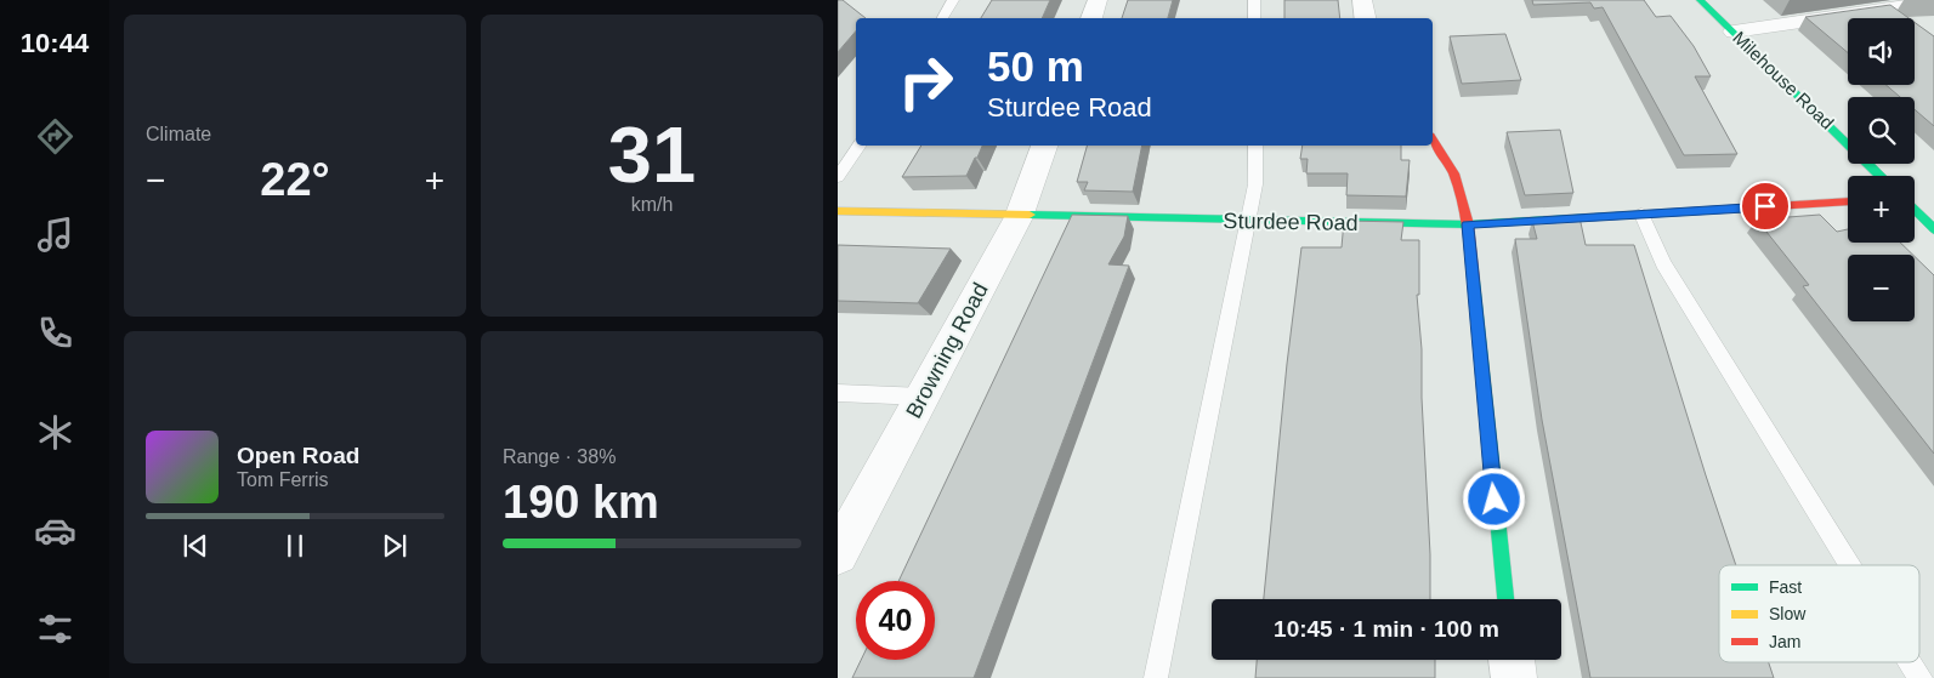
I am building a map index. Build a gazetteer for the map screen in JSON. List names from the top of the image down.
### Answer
{
  "streets": {
    "street": ["Milehouse Road", "Sturdee Road", "Browning Road"]
  },
  "crossings": [
    ["Sturdee Road", "Browning Road"]
  ],
  "legend": ["Fast", "Slow", "Jam"],
  "page": {
    "tabs": "10:44",
    "tile": [
      "Climate",
      ["31", "km/h"],
      ["Range · 38%", "190 km"]
    ],
    "map_buttons": ["+", "−"],
    "turn": ["50 m", "Sturdee Road"],
    "heat": ["−", "22°", "+"],
    "song": ["Open Road", "Tom Ferris"],
    "limit": "40",
    "trip": "10:45 · 1 min · 100 m"
  }
}
